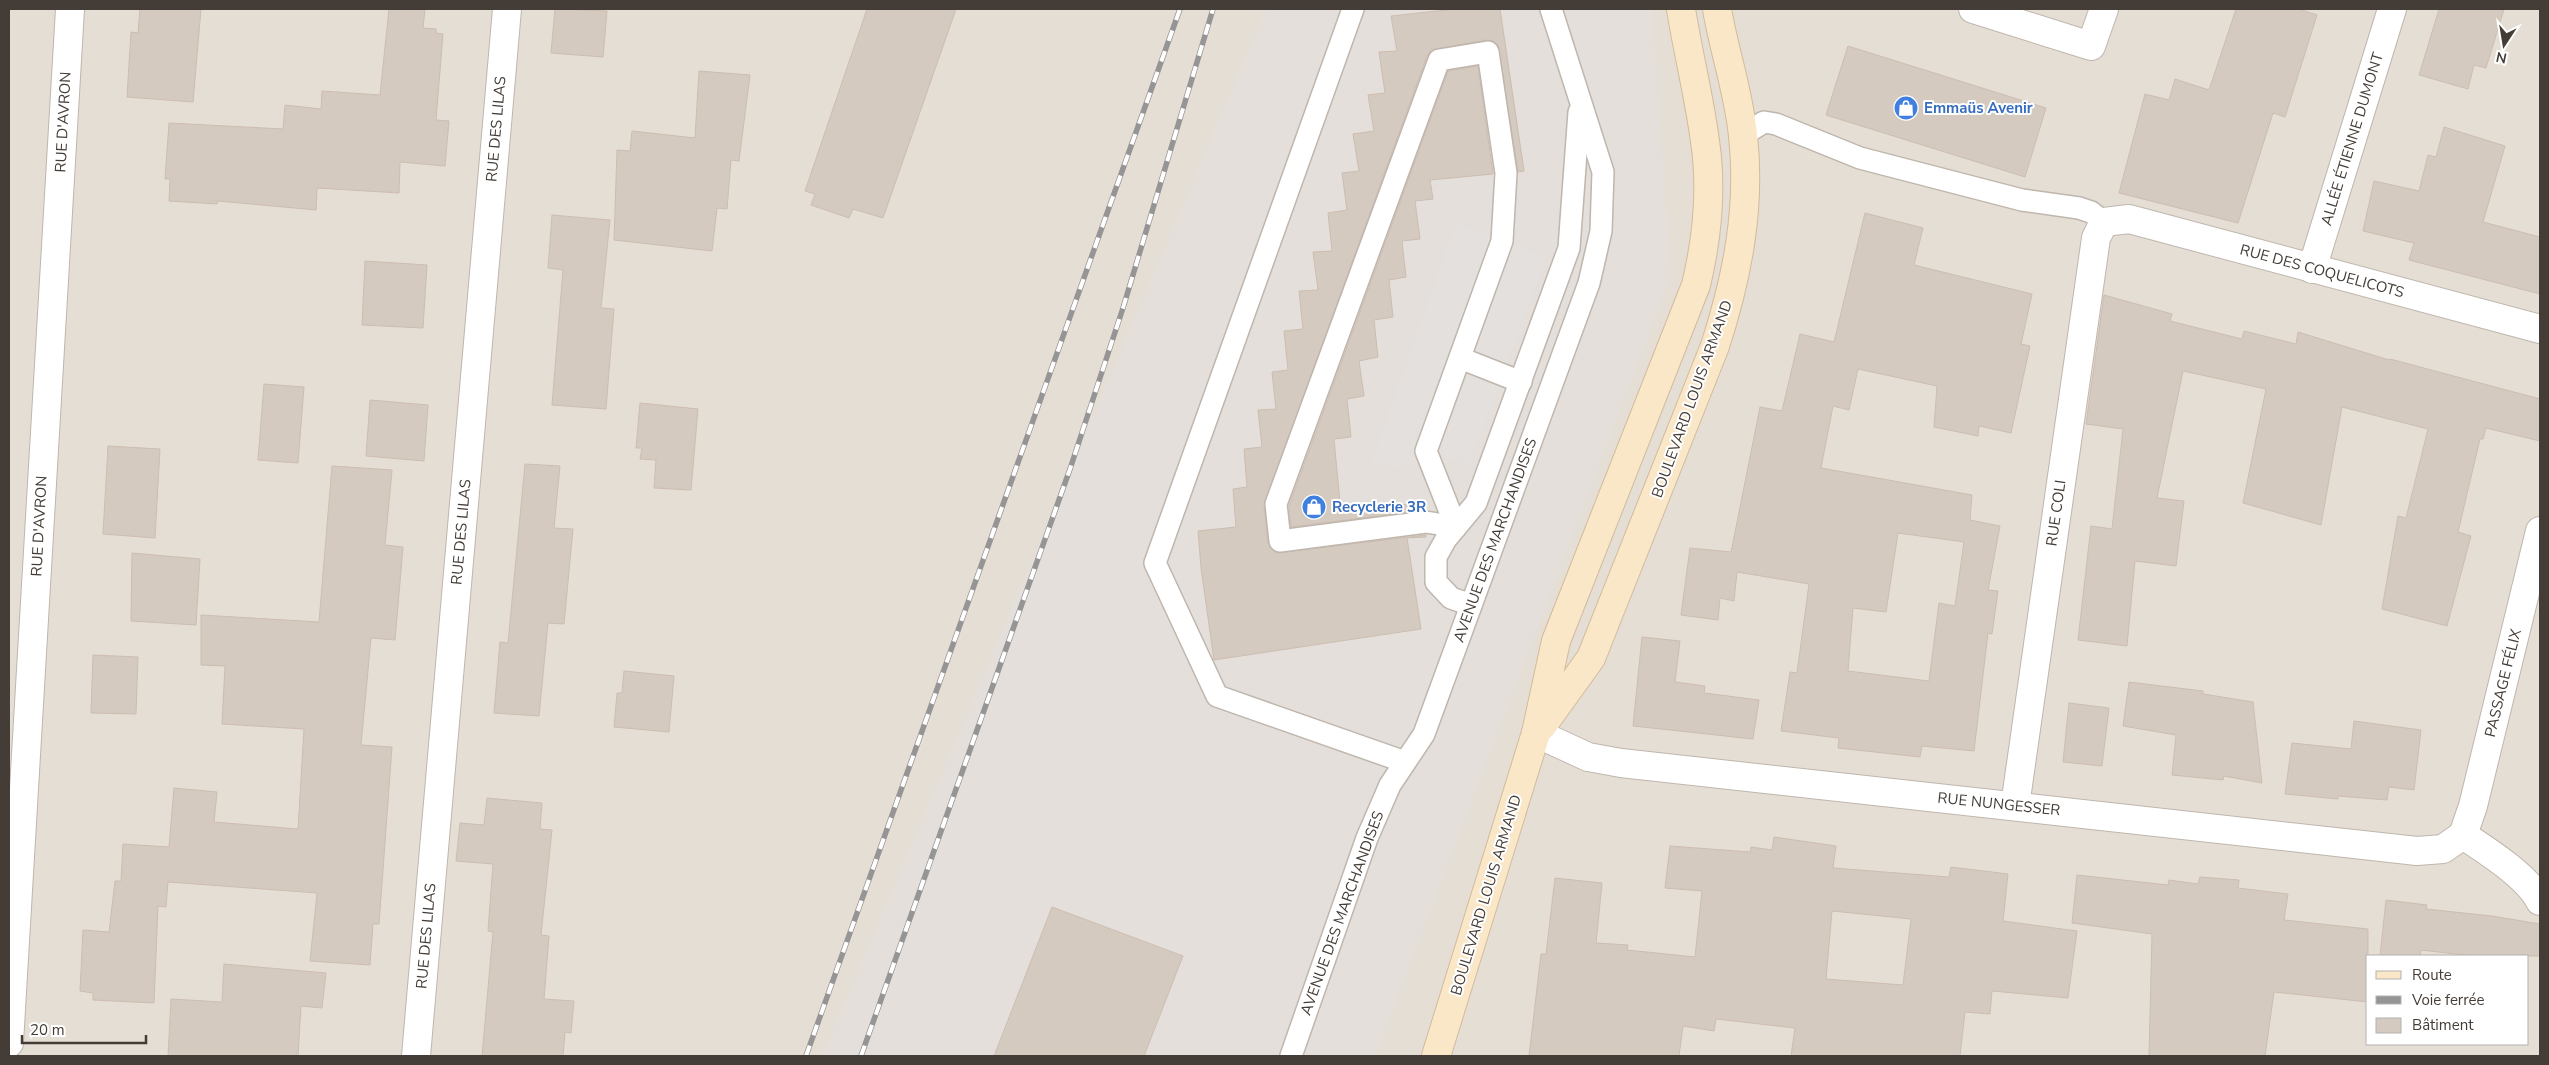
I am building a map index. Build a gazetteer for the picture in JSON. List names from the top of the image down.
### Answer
{
  "streets": {
    "main road": ["BOULEVARD LOUIS ARMAND"],
    "street": [
      "RUE D'AVRON",
      "RUE DES LILAS",
      "ALLÉE ÉTIENNE DUMONT",
      "RUE DES COQUELICOTS",
      "RUE COLI",
      "PASSAGE FÉLIX",
      "RUE NUNGESSER"
    ],
    "lane": ["AVENUE DES MARCHANDISES"]
  },
  "crossings": [
    ["ALLÉE ÉTIENNE DUMONT", "RUE DES COQUELICOTS"],
    ["RUE DES COQUELICOTS", "RUE COLI"],
    ["BOULEVARD LOUIS ARMAND", "RUE NUNGESSER"],
    ["RUE COLI", "RUE NUNGESSER"],
    ["PASSAGE FÉLIX", "RUE NUNGESSER"]
  ],
  "places": {
    "shop": ["Emmaüs Avenir", "Recyclerie 3R"]
  },
  "legend": ["Route", "Voie ferrée", "Bâtiment"],
  "scale_bar": "20 m",
  "north": "bottom"
}
